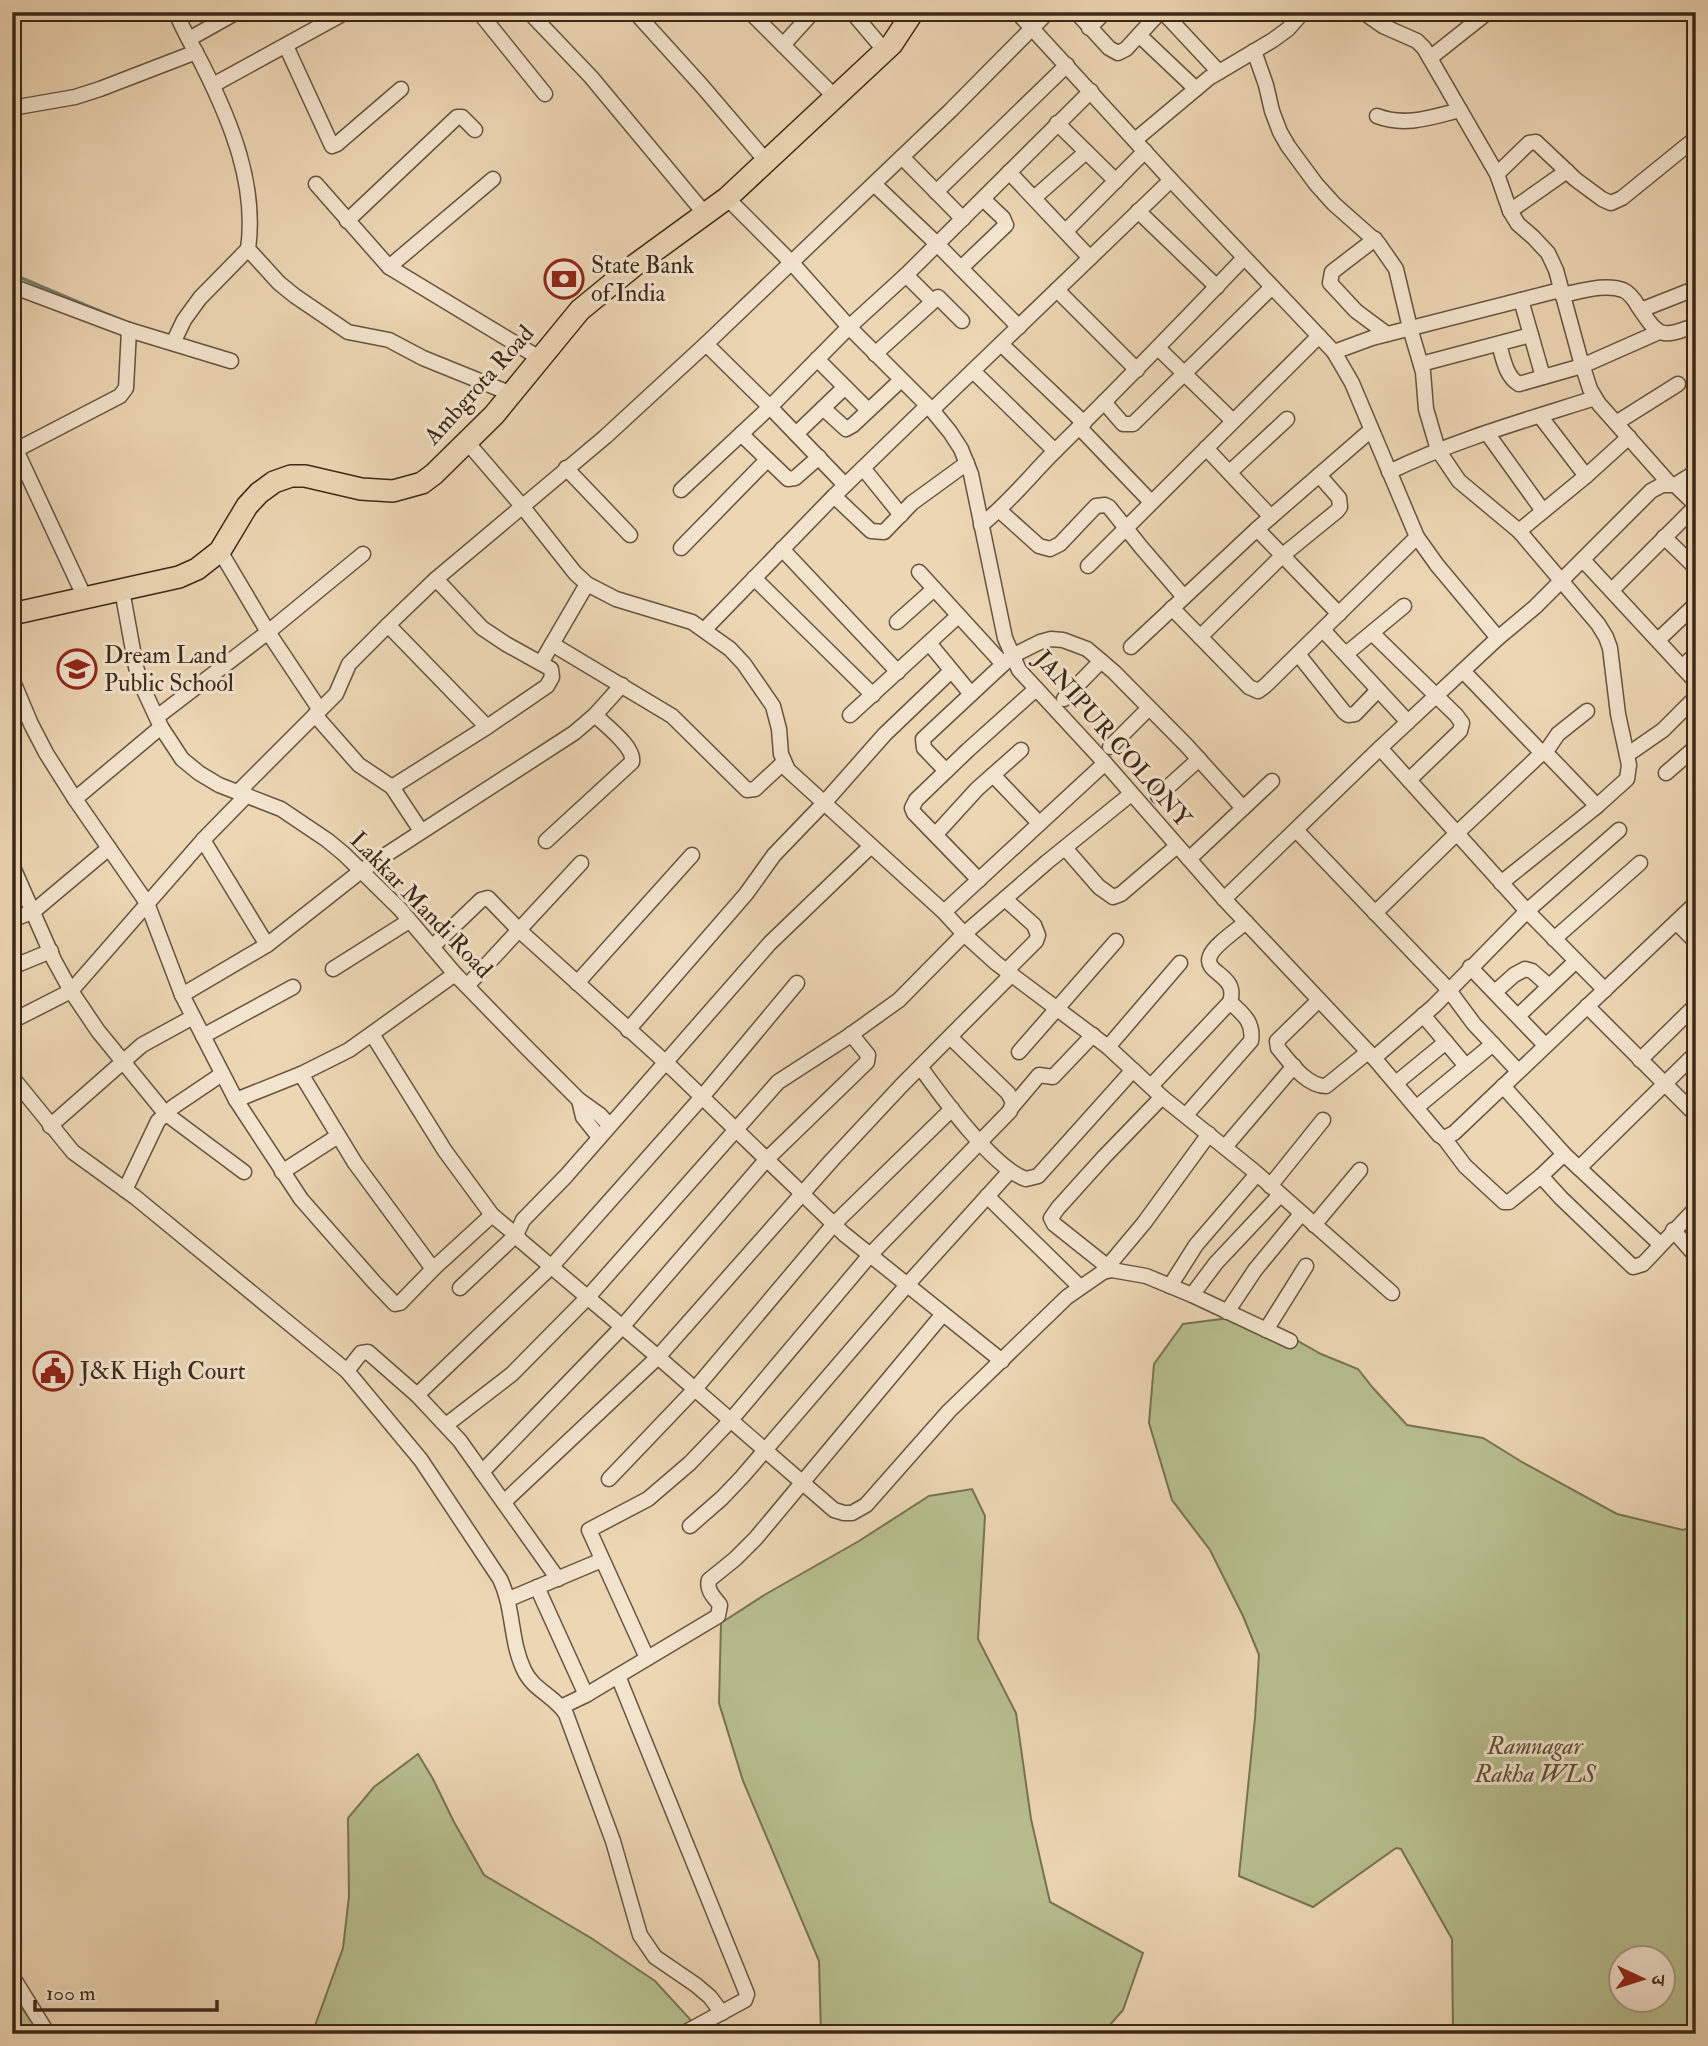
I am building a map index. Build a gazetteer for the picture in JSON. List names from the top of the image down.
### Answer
{
  "streets": {
    "main road": ["Ambgrota Road"],
    "street": ["JANIPUR COLONY", "Lakkar Mandi Road"]
  },
  "crossings": [
    ["Ambgrota Road", "JANIPUR COLONY"],
    ["Ambgrota Road", "Lakkar Mandi Road"]
  ],
  "parks": ["Ramnagar Rakha WLS"],
  "places": {
    "bank": ["State Bank of India"],
    "school or university": ["Dream Land Public School"],
    "public building": ["J&K High Court"]
  },
  "scale_bar": "100 m",
  "north": "right"
}
